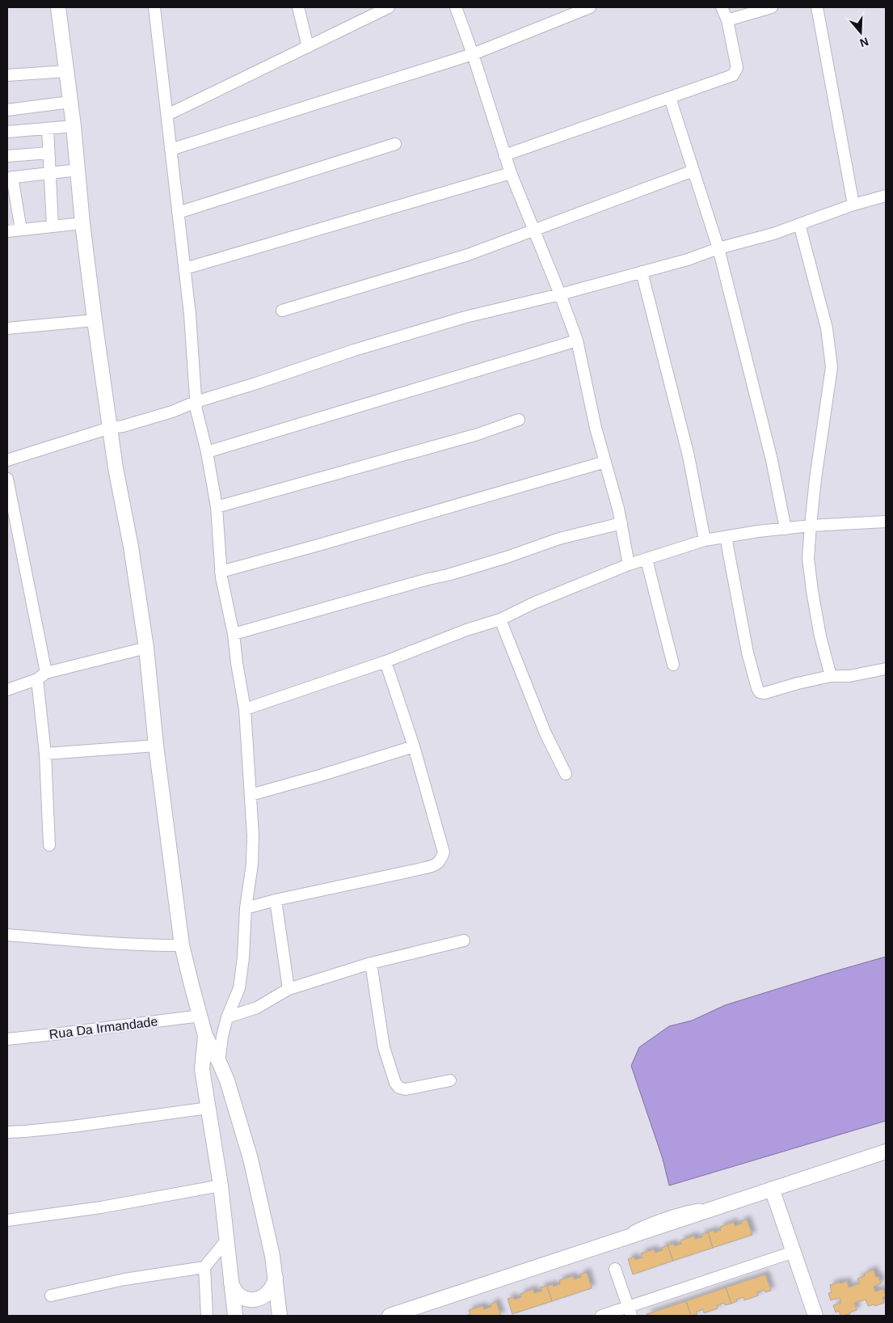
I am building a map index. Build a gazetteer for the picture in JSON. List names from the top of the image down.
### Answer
{
  "streets": {
    "street": ["Rua Da Irmandade"]
  },
  "north": "bottom"
}
